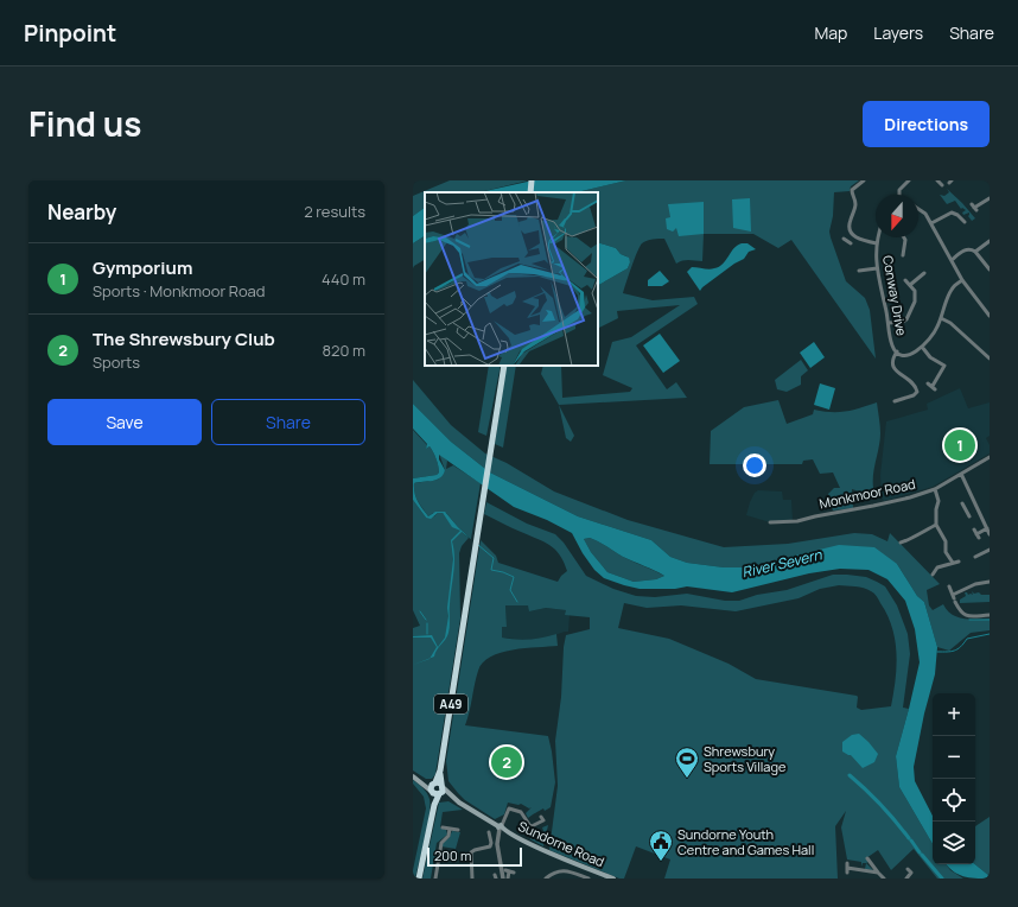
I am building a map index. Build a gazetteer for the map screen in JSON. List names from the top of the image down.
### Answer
{
  "streets": {
    "highway": ["A49"],
    "main road": ["Sundorne Road"],
    "street": ["Conway Drive", "Monkmoor Road"]
  },
  "crossings": [
    ["A49", "Sundorne Road"]
  ],
  "water": ["River Severn"],
  "places": {
    "sports": ["Shrewsbury Sports Village"],
    "public building": ["Sundorne Youth Centre and Games Hall"]
  },
  "scale_bar": "200 m",
  "north": "bottom",
  "page": {
    "header": "Pinpoint",
    "nav": ["Map", "Layers", "Share"],
    "title": "Find us",
    "buttons": [
      "Directions",
      ["Save", "Share"]
    ],
    "heading": ["Nearby", "2 results"],
    "list": [
      {
        "mark": "1",
        "name": "Gymporium",
        "note": "Sports · Monkmoor Road",
        "value": "440 m"
      },
      {
        "mark": "2",
        "name": "The Shrewsbury Club",
        "note": "Sports",
        "value": "820 m"
      }
    ],
    "pins": ["1", "2"],
    "map_buttons": ["+", "−"],
    "scale": "200 m"
  }
}
